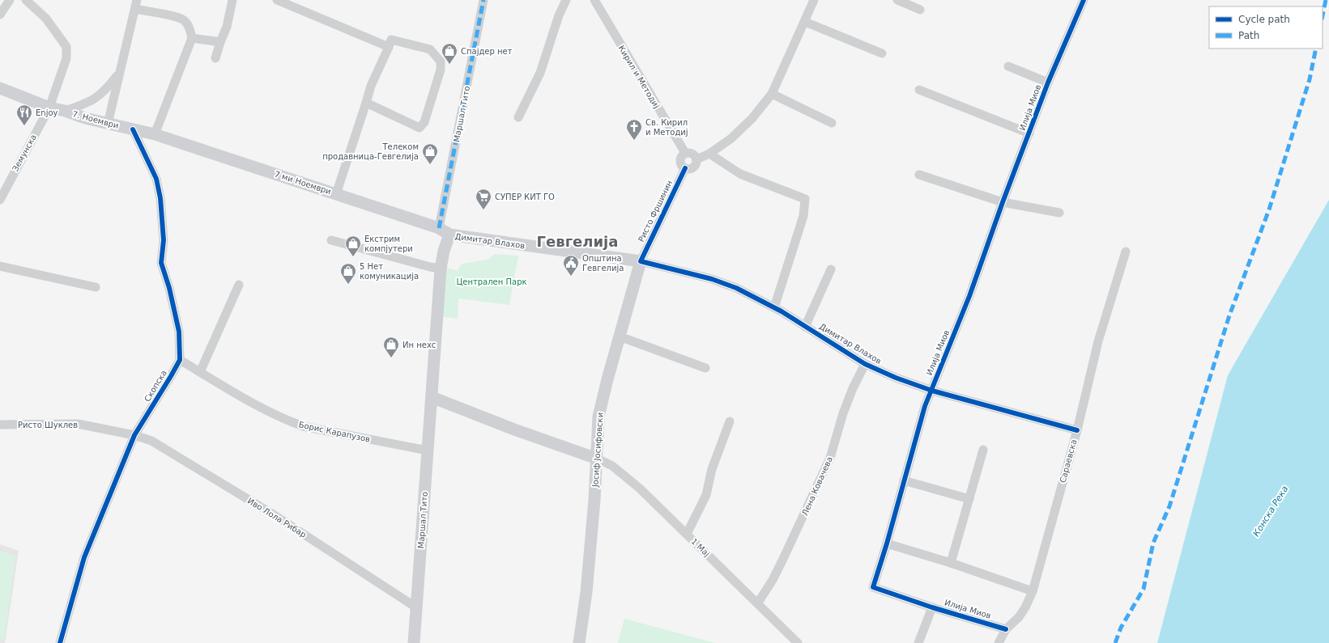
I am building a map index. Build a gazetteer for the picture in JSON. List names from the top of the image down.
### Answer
{
  "streets": {
    "main road": [
      "Маршал Тито",
      "7. Ноември",
      "7 ми Ноември",
      "Димитар Влахов",
      "Јосиф Јосифовски"
    ],
    "street": [
      "Кирил и Методиј",
      "Илија Миов",
      "Земунска",
      "Ристо Фршинин",
      "Скопска",
      "Ристо Шуклев",
      "Борис Карапузов",
      "Сараевска",
      "Лена Ковачева",
      "Иво Лола Рибар",
      "1 Мај"
    ]
  },
  "crossings": [
    ["Кирил и Методиј", "Ристо Фршинин"],
    ["Илија Миов", "Димитар Влахов"],
    ["Илија Миов", "Сараевска"],
    ["Маршал Тито", "7 ми Ноември"],
    ["Маршал Тито", "Димитар Влахов"],
    ["Маршал Тито", "Борис Карапузов"],
    ["Маршал Тито", "Иво Лола Рибар"],
    ["7. Ноември", "Земунска"],
    ["7. Ноември", "7 ми Ноември"],
    ["7. Ноември", "Скопска"],
    ["7 ми Ноември", "Димитар Влахов"],
    ["Ристо Фршинин", "Димитар Влахов"],
    ["Ристо Фршинин", "Јосиф Јосифовски"],
    ["Димитар Влахов", "Јосиф Јосифовски"],
    ["Димитар Влахов", "Сараевска"],
    ["Димитар Влахов", "Лена Ковачева"],
    ["Скопска", "Ристо Шуклев"],
    ["Скопска", "Борис Карапузов"],
    ["Скопска", "Иво Лола Рибар"],
    ["Ристо Шуклев", "Иво Лола Рибар"],
    ["Јосиф Јосифовски", "1 Мај"],
    ["Лена Ковачева", "1 Мај"]
  ],
  "districts": ["Гевгелија"],
  "water": ["Конска Река"],
  "parks": ["Централен Парк"],
  "places": {
    "shop": [
      "Спајдер нет",
      "Телеком продавница-Гевгелија",
      "Екстрим компјутери",
      "5 Нет комуникација",
      "Ин нехс"
    ],
    "restaurant": ["Enjoy"],
    "church": ["Св. Кирил и Методиј"],
    "supermarket": ["СУПЕР КИТ ГО"],
    "public building": ["Општина Гевгелија"]
  },
  "legend": ["Cycle path", "Path"]
}
